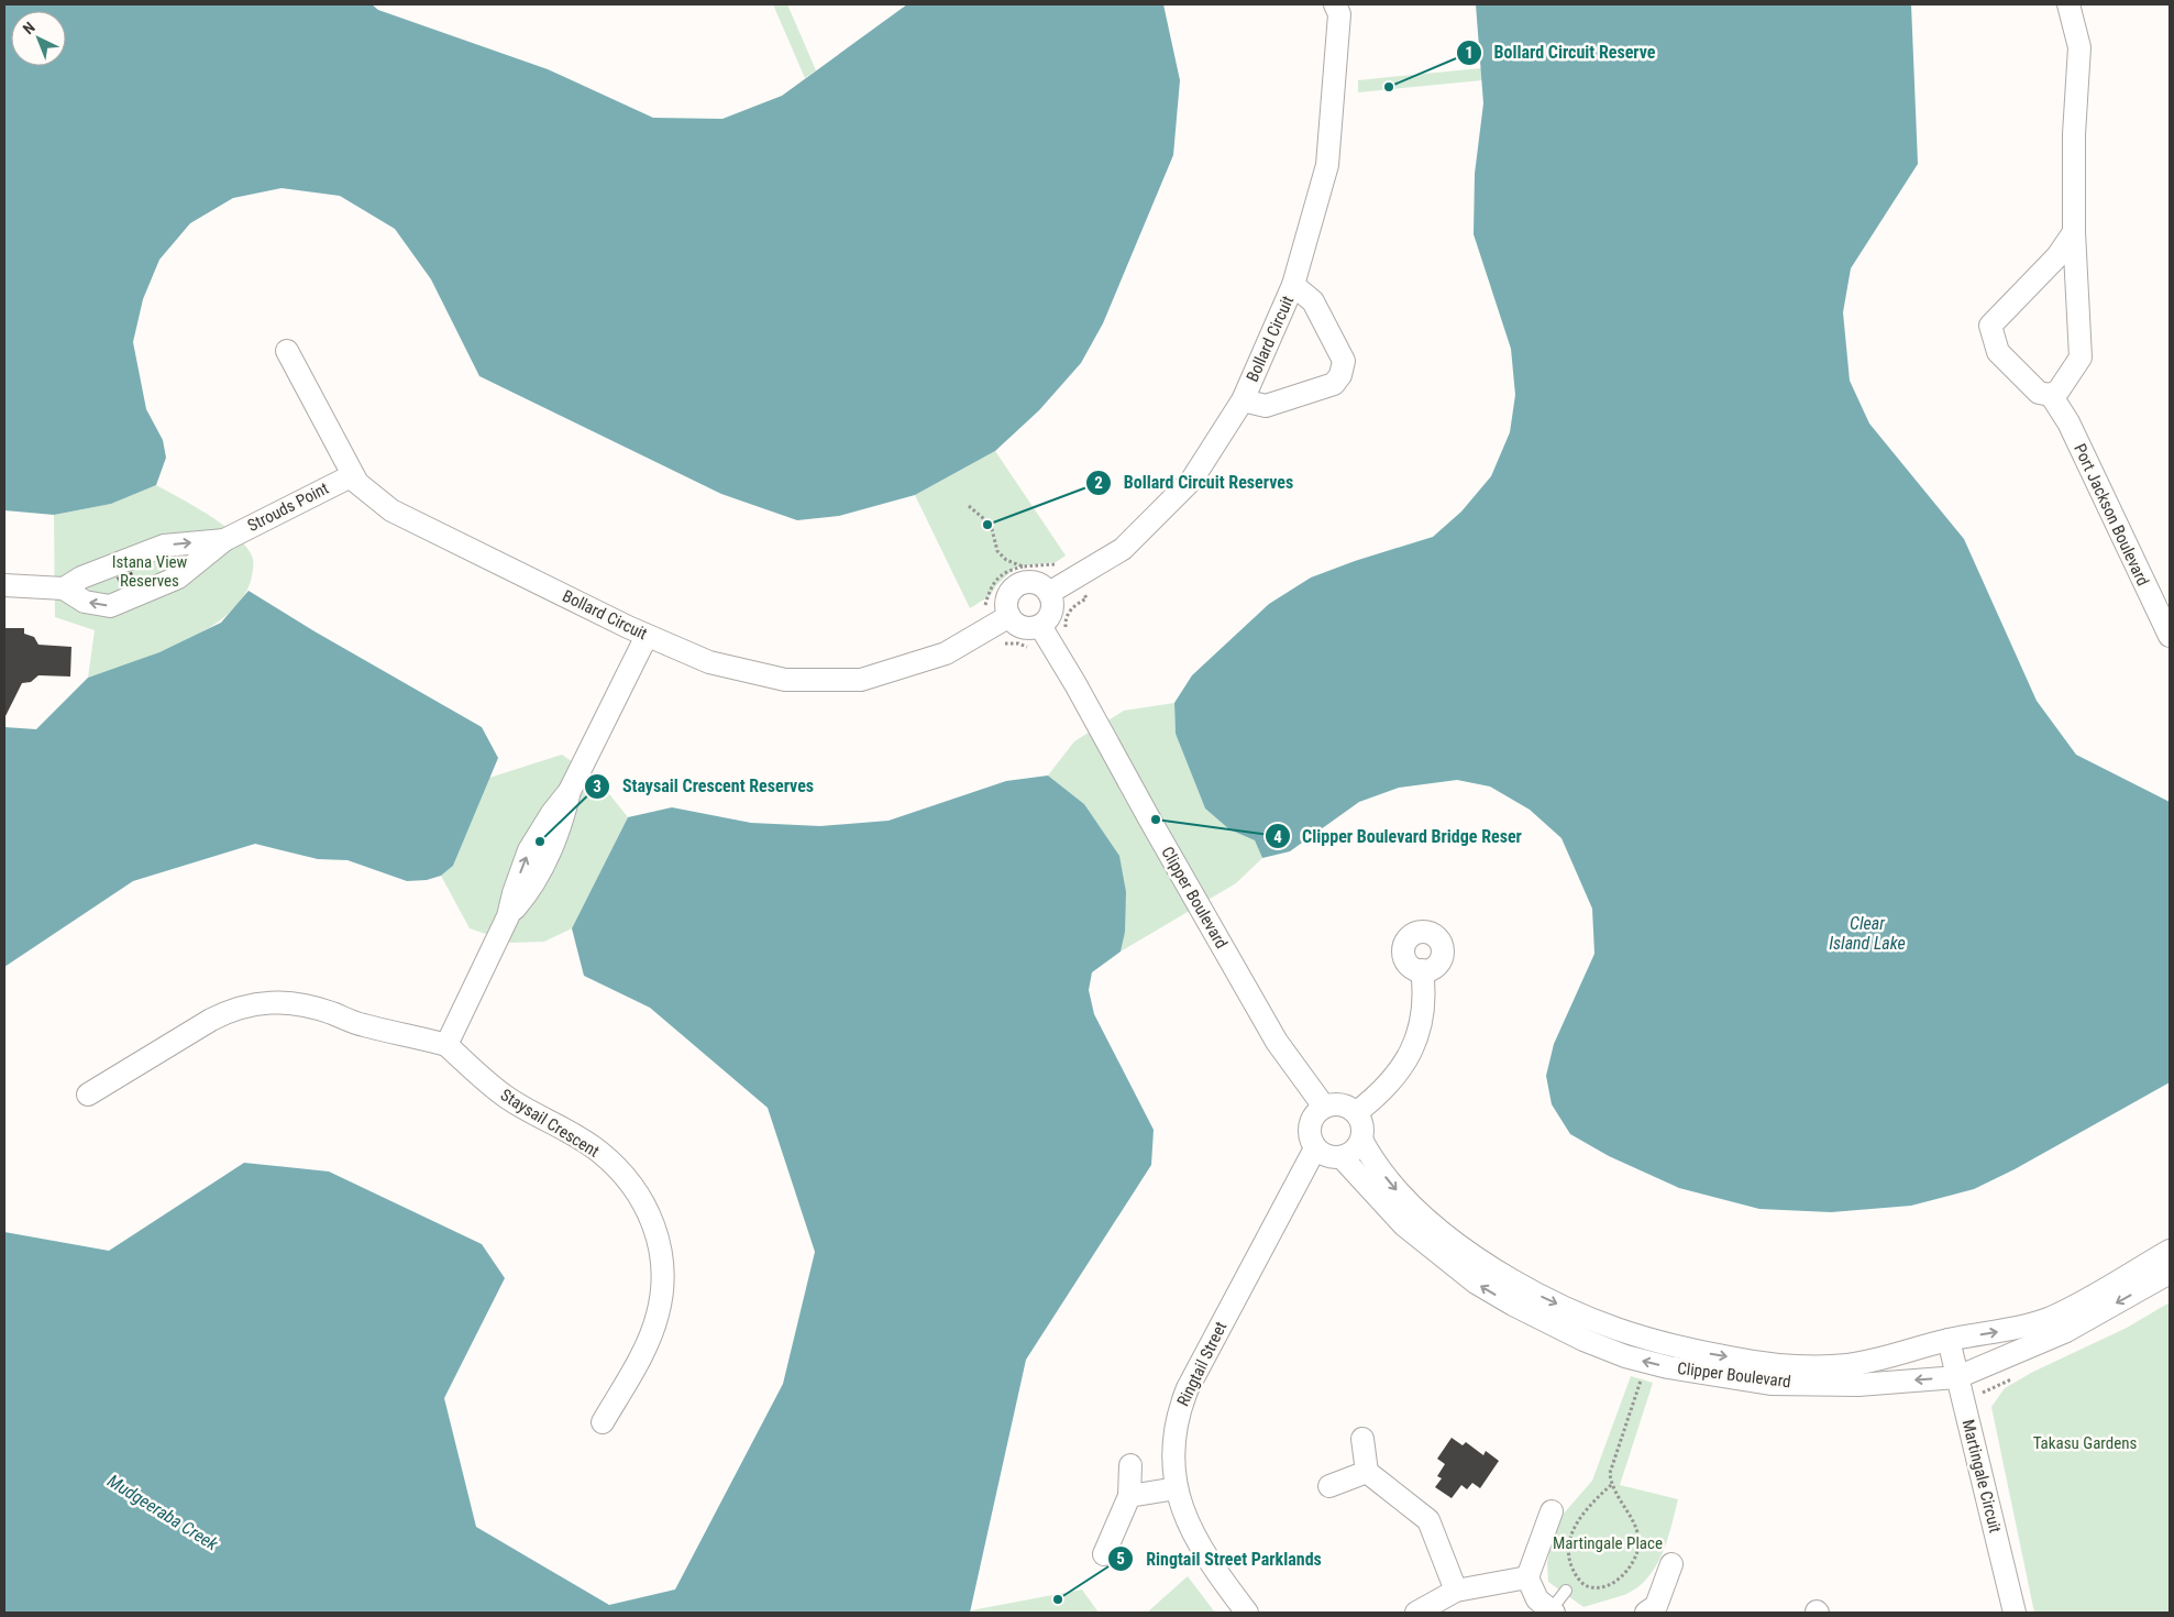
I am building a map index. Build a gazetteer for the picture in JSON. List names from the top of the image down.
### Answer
{
  "streets": {
    "street": [
      "Bollard Circuit",
      "Strouds Point",
      "Port Jackson Boulevard",
      "Clipper Boulevard",
      "Staysail Crescent",
      "Ringtail Street",
      "Martingale Circuit"
    ]
  },
  "crossings": [
    ["Bollard Circuit", "Strouds Point"],
    ["Bollard Circuit", "Clipper Boulevard"],
    ["Clipper Boulevard", "Ringtail Street"],
    ["Clipper Boulevard", "Martingale Circuit"]
  ],
  "water": ["Clear Island Lake", "Mudgeeraba Creek"],
  "parks": ["Istana View Reserves", "Takasu Gardens", "Martingale Place"],
  "places": [
    "Bollard Circuit Reserve",
    "Bollard Circuit Reserves",
    "Clipper Boulevard Bridge Reser",
    "Staysail Crescent Reserves",
    "Ringtail Street Parklands"
  ],
  "north": "top left"
}
